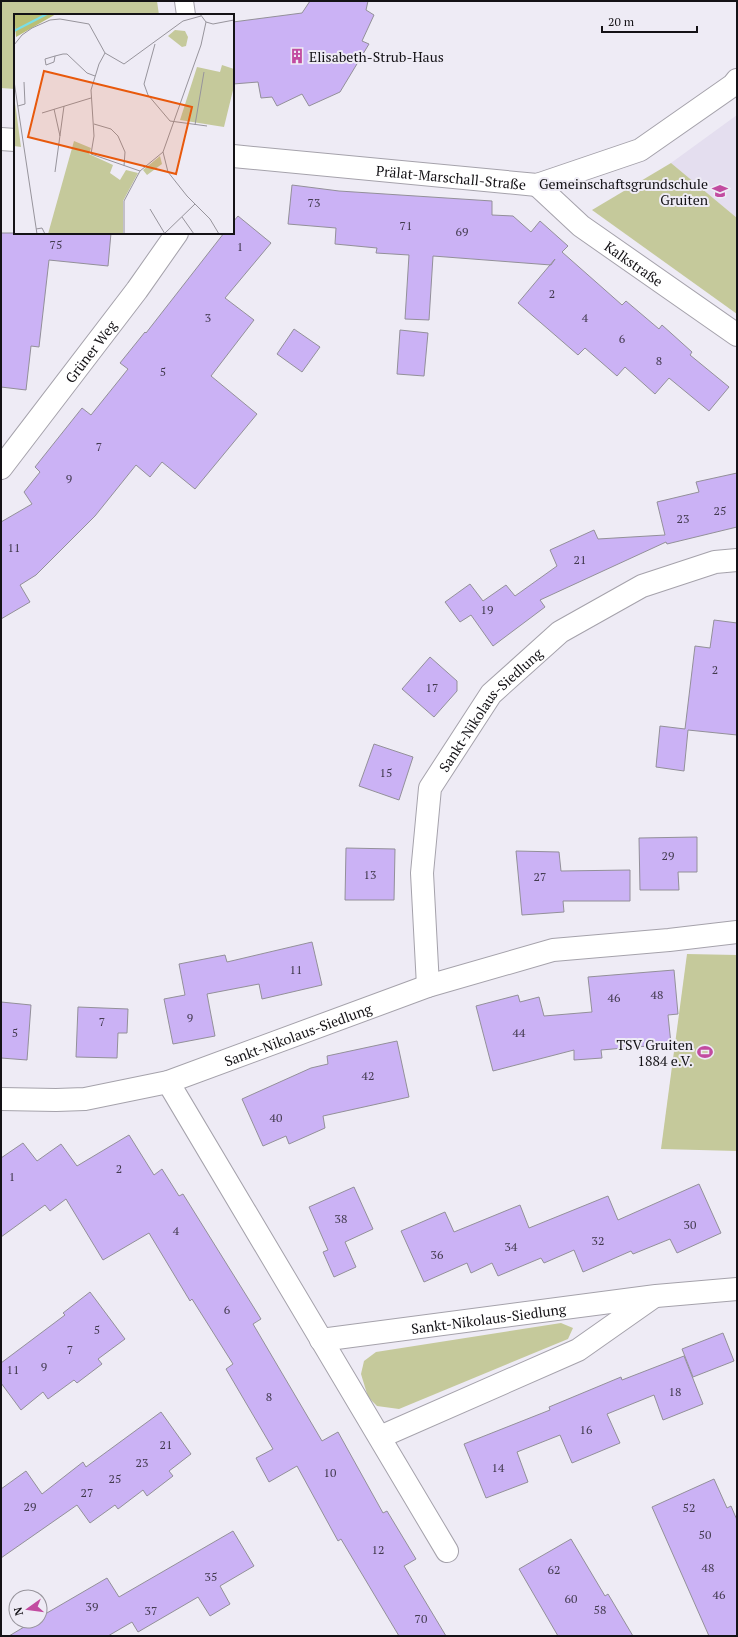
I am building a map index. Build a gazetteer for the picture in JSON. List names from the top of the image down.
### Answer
{
  "streets": {
    "street": [
      "Prälat-Marschall-Straße",
      "Kalkstraße",
      "Grüner Weg",
      "Sankt-Nikolaus-Siedlung"
    ]
  },
  "crossings": [
    ["Prälat-Marschall-Straße", "Kalkstraße"]
  ],
  "places": {
    "building": ["Elisabeth-Strub-Haus"],
    "school or university": ["Gemeinschaftsgrundschule Gruiten"],
    "sports": ["TSV Gruiten 1884 e.V."]
  },
  "house_numbers": [
    "73",
    "71",
    "69",
    "75",
    "1",
    "2",
    "3",
    "4",
    "6",
    "8",
    "5",
    "7",
    "9",
    "25",
    "23",
    "11",
    "21",
    "19",
    "2",
    "17",
    "15",
    "29",
    "13",
    "27",
    "11",
    "48",
    "46",
    "9",
    "7",
    "5",
    "44",
    "42",
    "40",
    "2",
    "1",
    "38",
    "30",
    "4",
    "32",
    "34",
    "36",
    "6",
    "5",
    "7",
    "9",
    "11",
    "18",
    "8",
    "16",
    "21",
    "23",
    "14",
    "10",
    "25",
    "27",
    "29",
    "52",
    "50",
    "12",
    "48",
    "62",
    "35",
    "46",
    "60",
    "39",
    "58",
    "37",
    "70"
  ],
  "scale_bar": "20 m",
  "north": "left"
}
